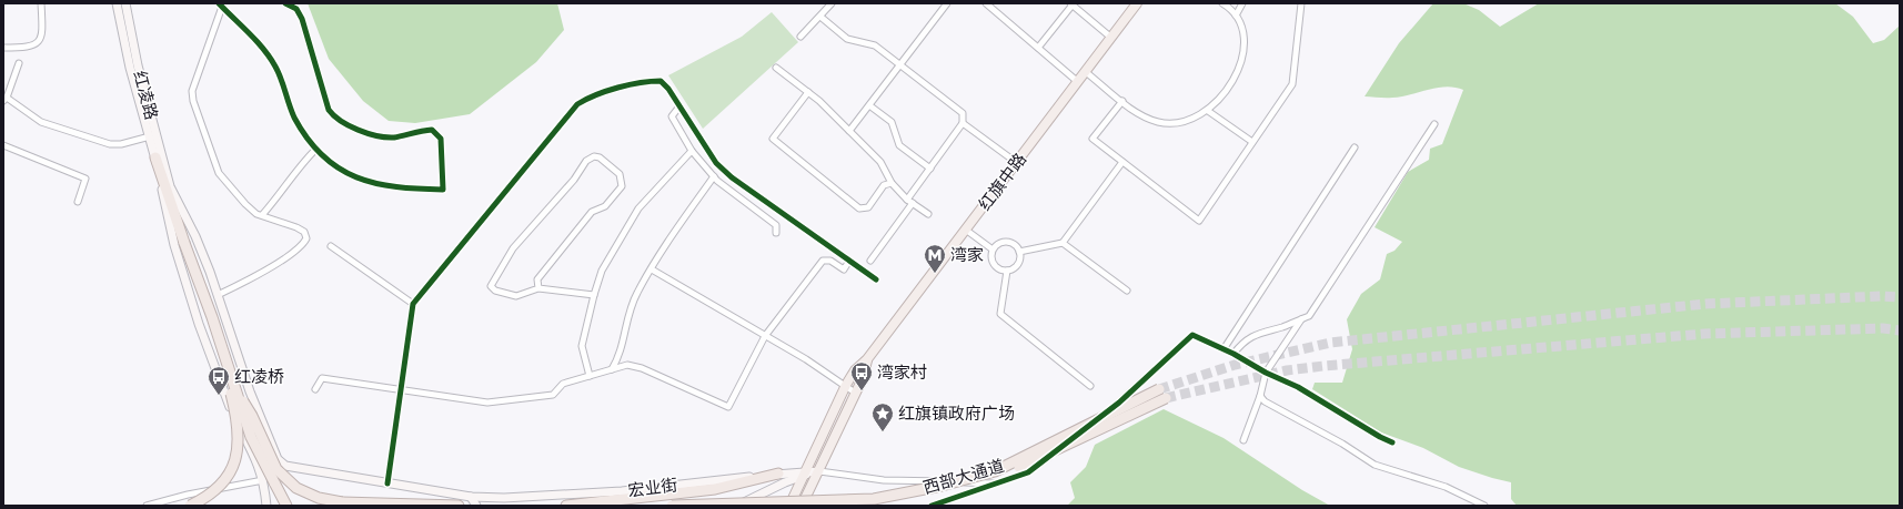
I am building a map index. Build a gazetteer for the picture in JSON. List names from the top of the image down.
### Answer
{
  "streets": {
    "highway": ["西部大通道"],
    "main road": ["红凌路", "红旗中路", "宏业街"]
  },
  "crossings": [
    ["红凌路", "宏业街"],
    ["红旗中路", "宏业街"]
  ],
  "places": {
    "metro station": ["湾家"],
    "bus stop": ["湾家村", "红凌桥"],
    "place": ["红旗镇政府广场"]
  }
}
